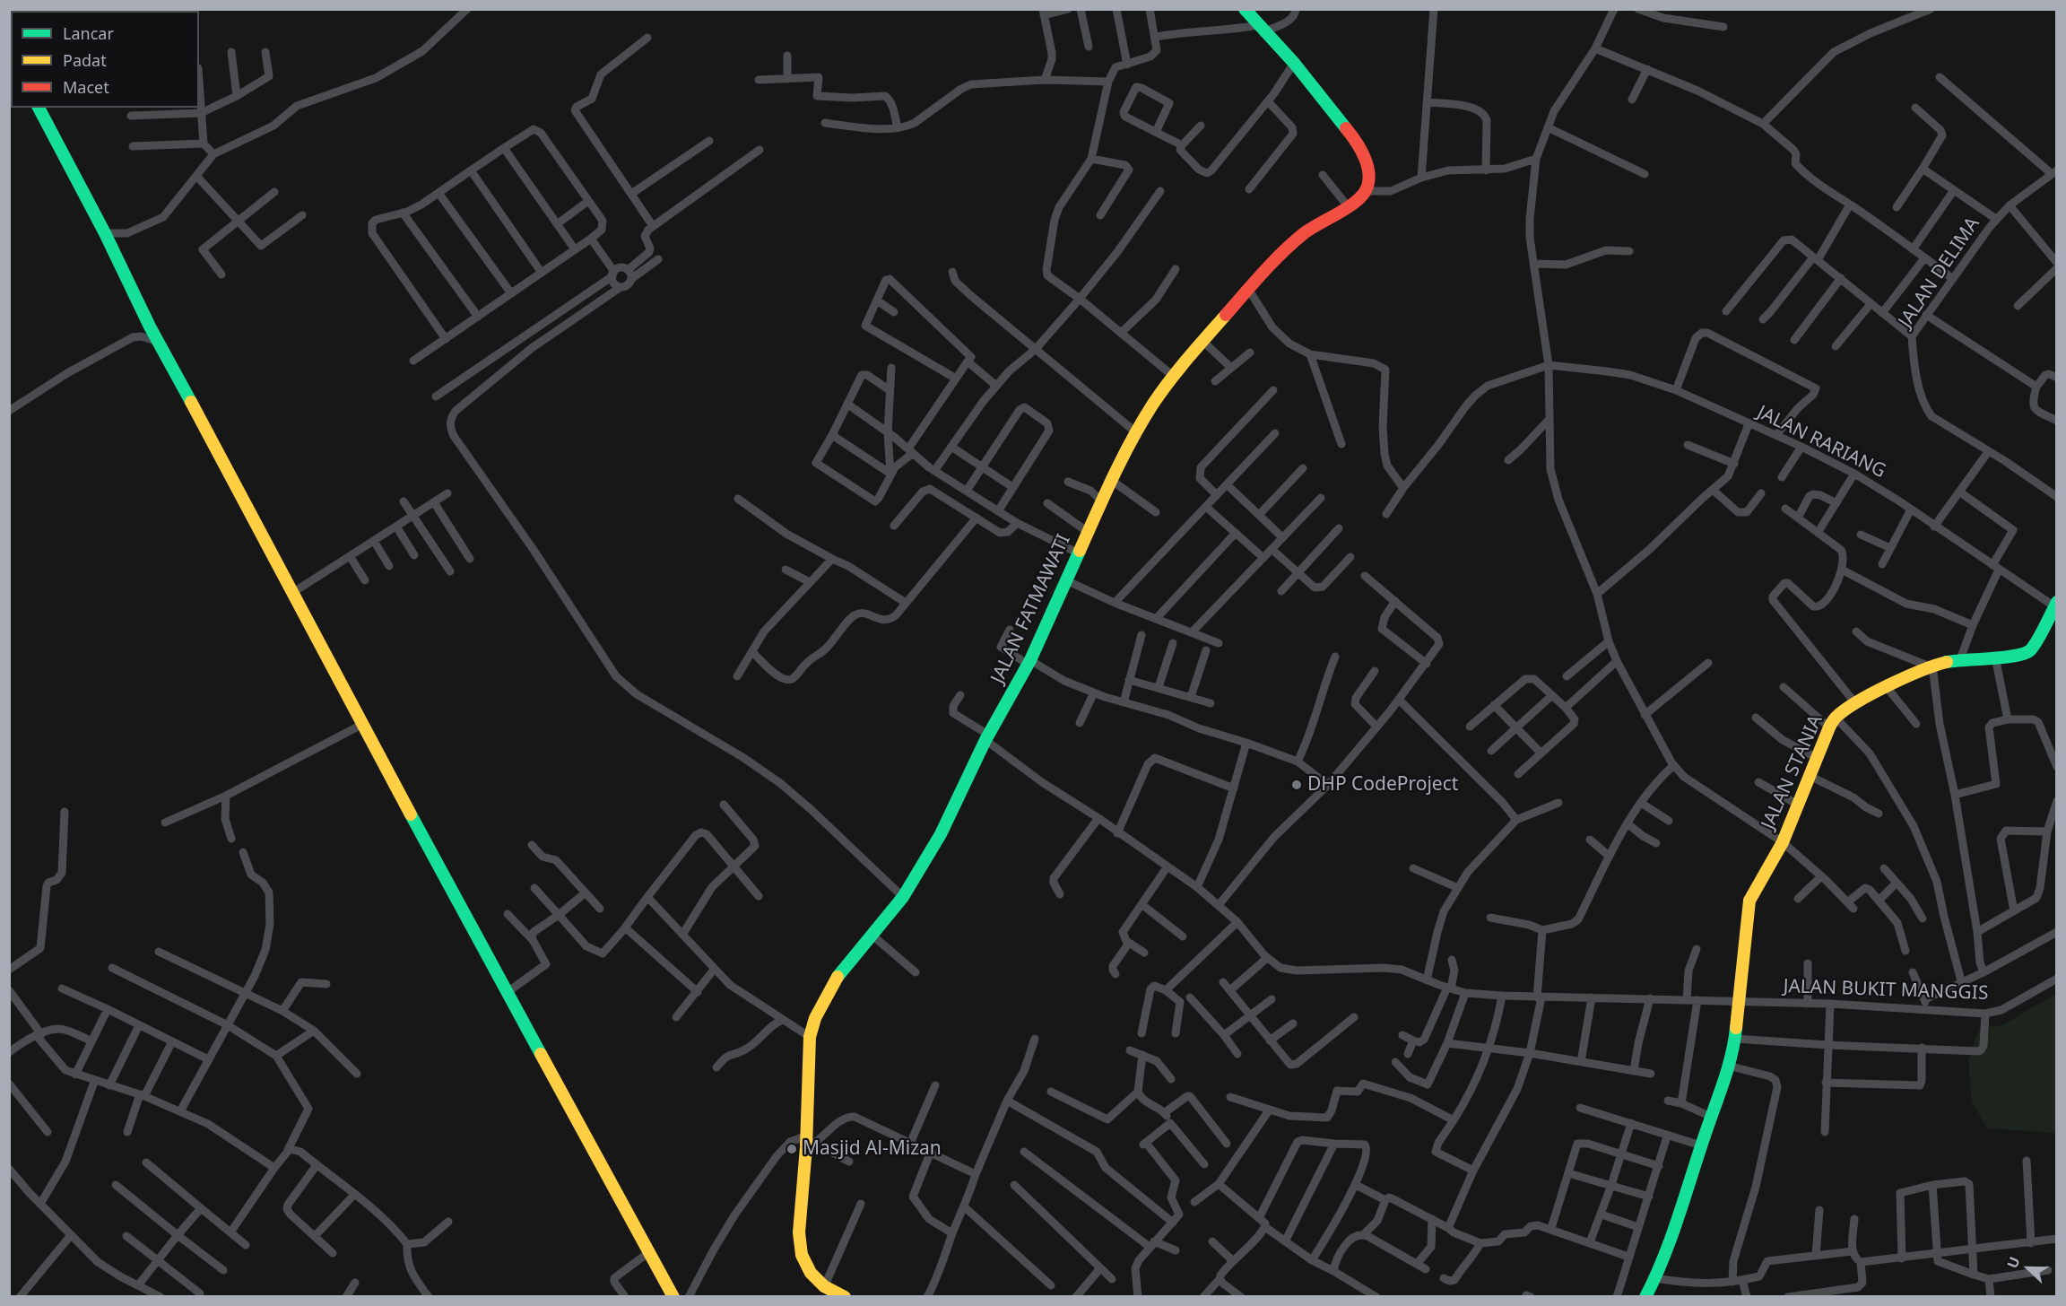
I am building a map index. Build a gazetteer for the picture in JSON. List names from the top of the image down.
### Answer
{
  "streets": {
    "street": [
      "JALAN DELIMA",
      "JALAN RARIANG",
      "JALAN FATMAWATI",
      "JALAN STANIA",
      "JALAN BUKIT MANGGIS"
    ]
  },
  "crossings": [
    ["JALAN RARIANG", "JALAN STANIA"],
    ["JALAN STANIA", "JALAN BUKIT MANGGIS"]
  ],
  "places": ["DHP CodeProject", "Masjid Al-Mizan"],
  "legend": ["Lancar", "Padat", "Macet"],
  "north": "left"
}
